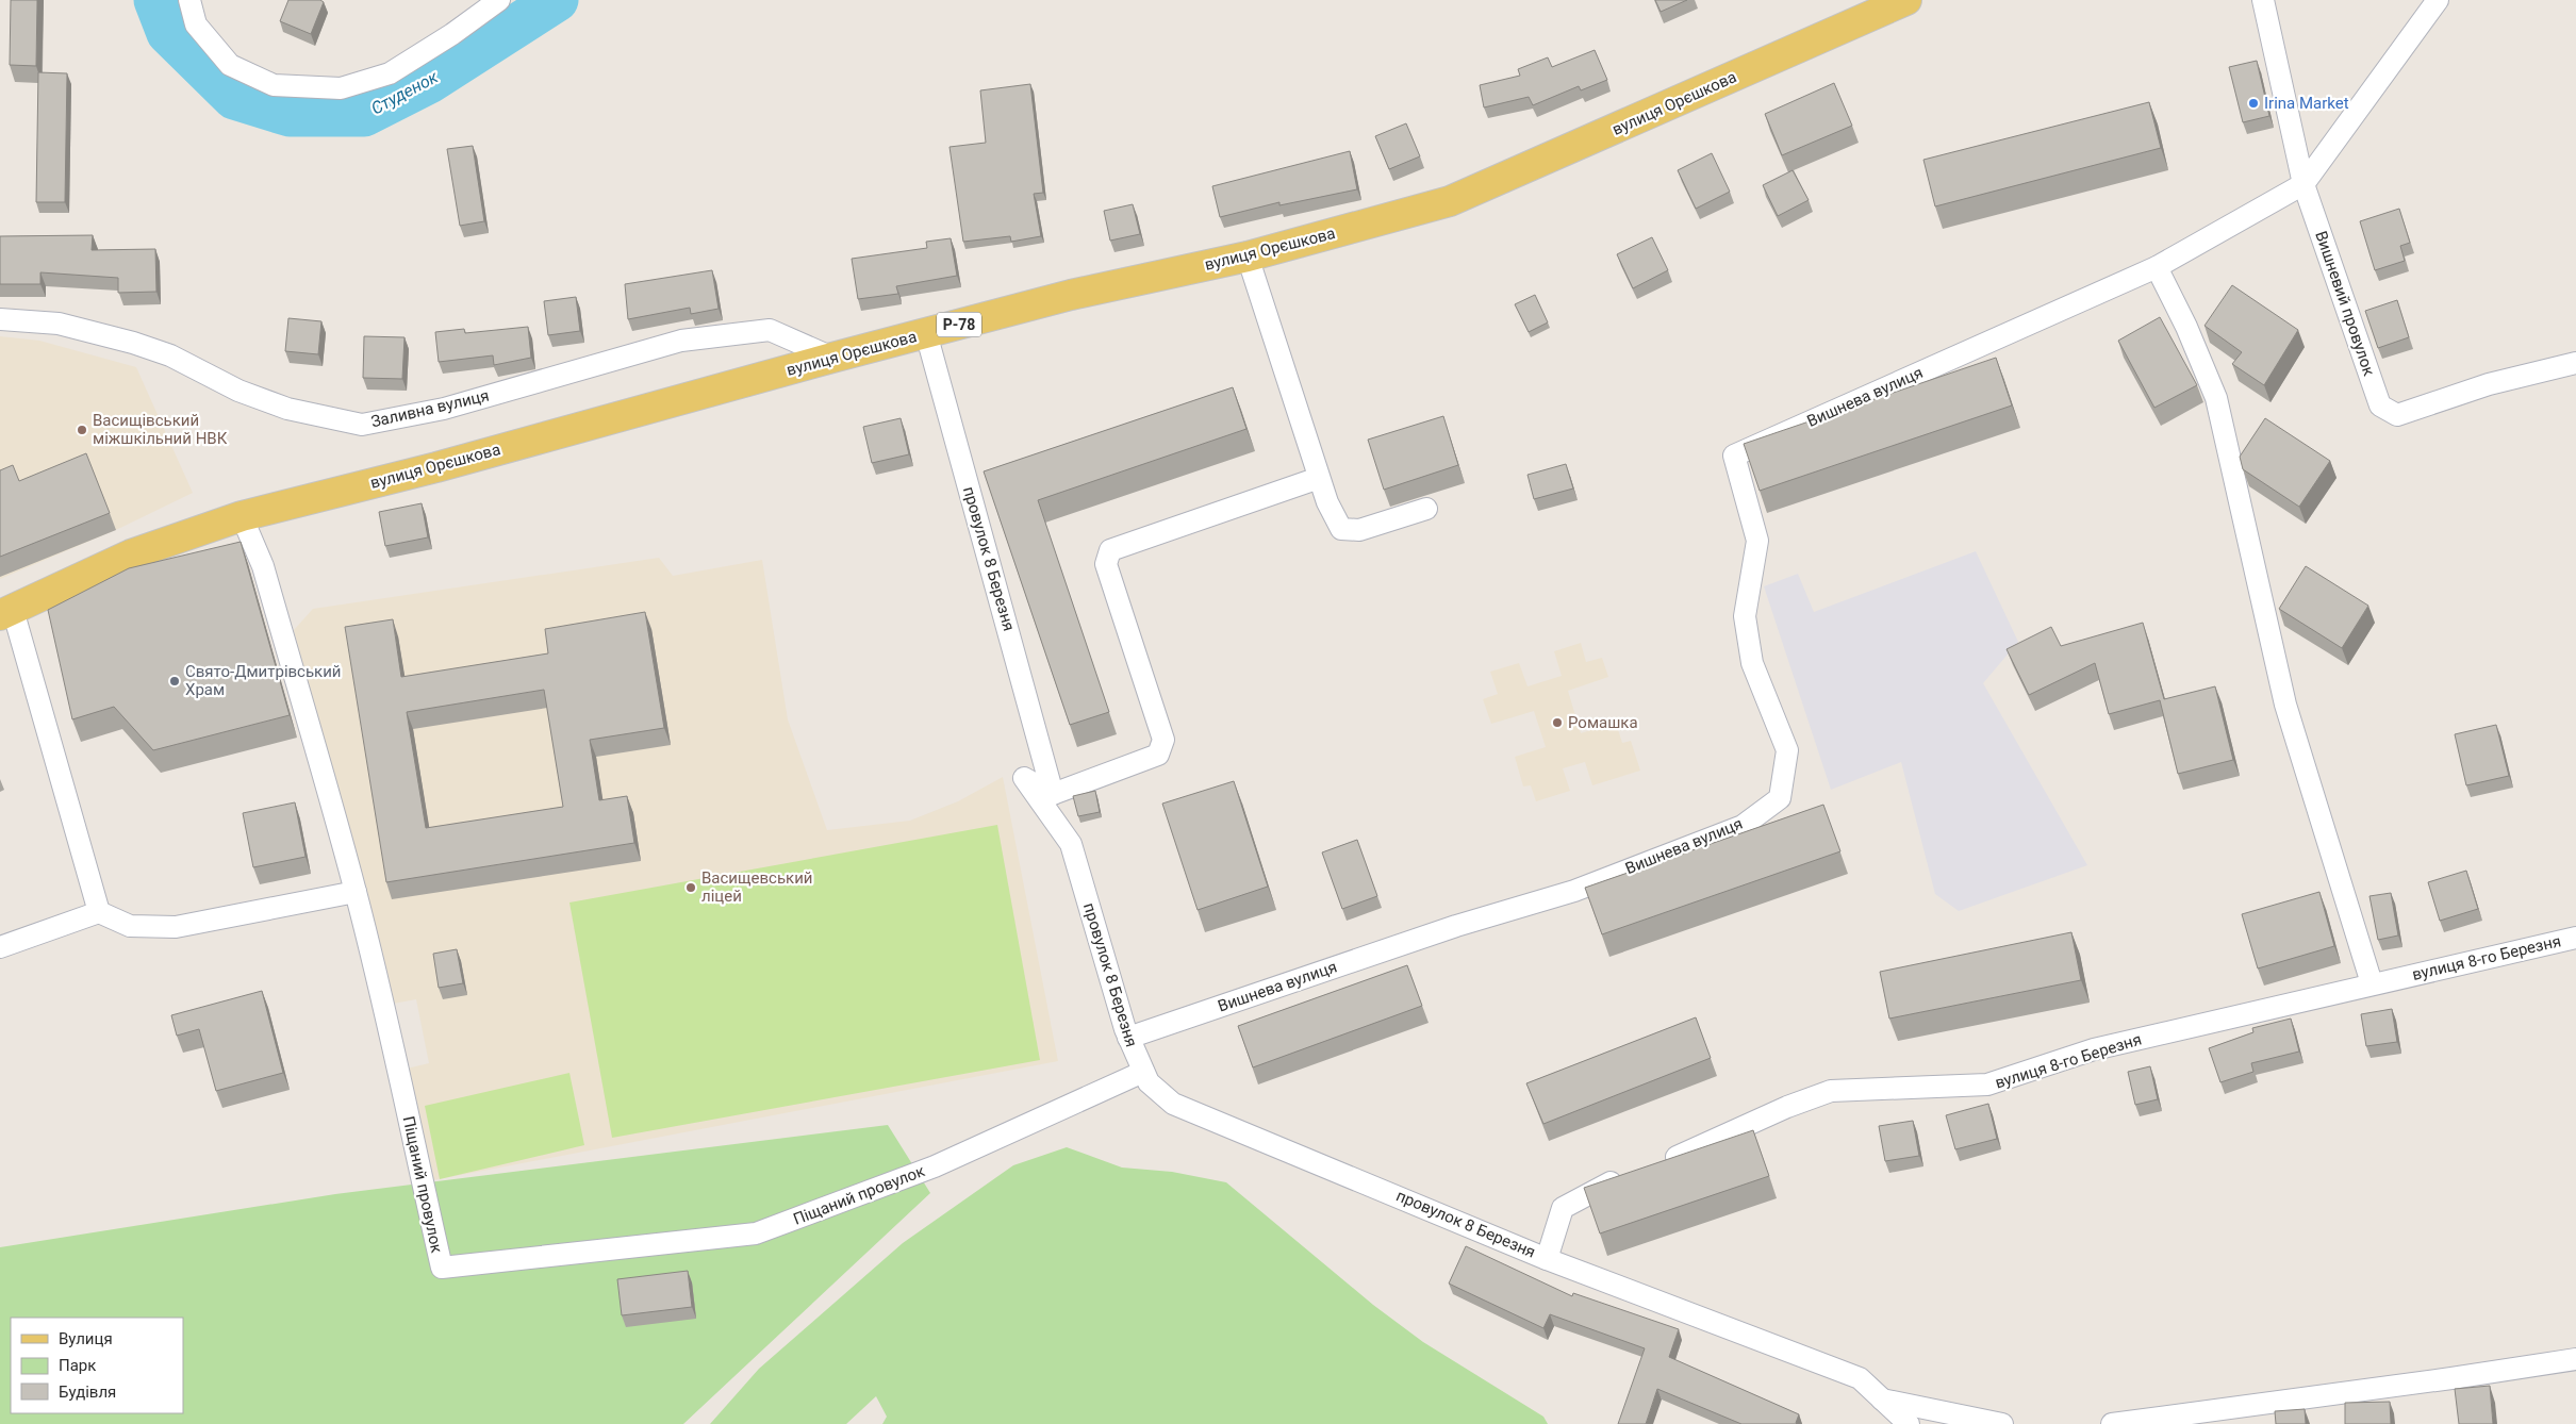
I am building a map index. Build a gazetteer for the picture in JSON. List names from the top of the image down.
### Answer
{
  "streets": {
    "main road": ["вулиця Орєшкова", "Р-78"],
    "street": [
      "Вишневий провулок",
      "Вишнева вулиця",
      "Заливна вулиця",
      "провулок 8 Березня",
      "вулиця 8-го Березня",
      "Піщаний провулок"
    ]
  },
  "crossings": [
    ["вулиця Орєшкова", "Заливна вулиця"],
    ["вулиця Орєшкова", "провулок 8 Березня"],
    ["вулиця Орєшкова", "Піщаний провулок"],
    ["Вишневий провулок", "Вишнева вулиця"],
    ["Вишнева вулиця", "провулок 8 Березня"],
    ["провулок 8 Березня", "Піщаний провулок"]
  ],
  "water": ["Студенок"],
  "places": [
    "Irina Market",
    "Васищівський міжшкільний НВК",
    "Свято-Дмитрівський Храм",
    "Ромашка",
    "Васищевський ліцей"
  ],
  "legend": ["Вулиця", "Парк", "Будівля"]
}
